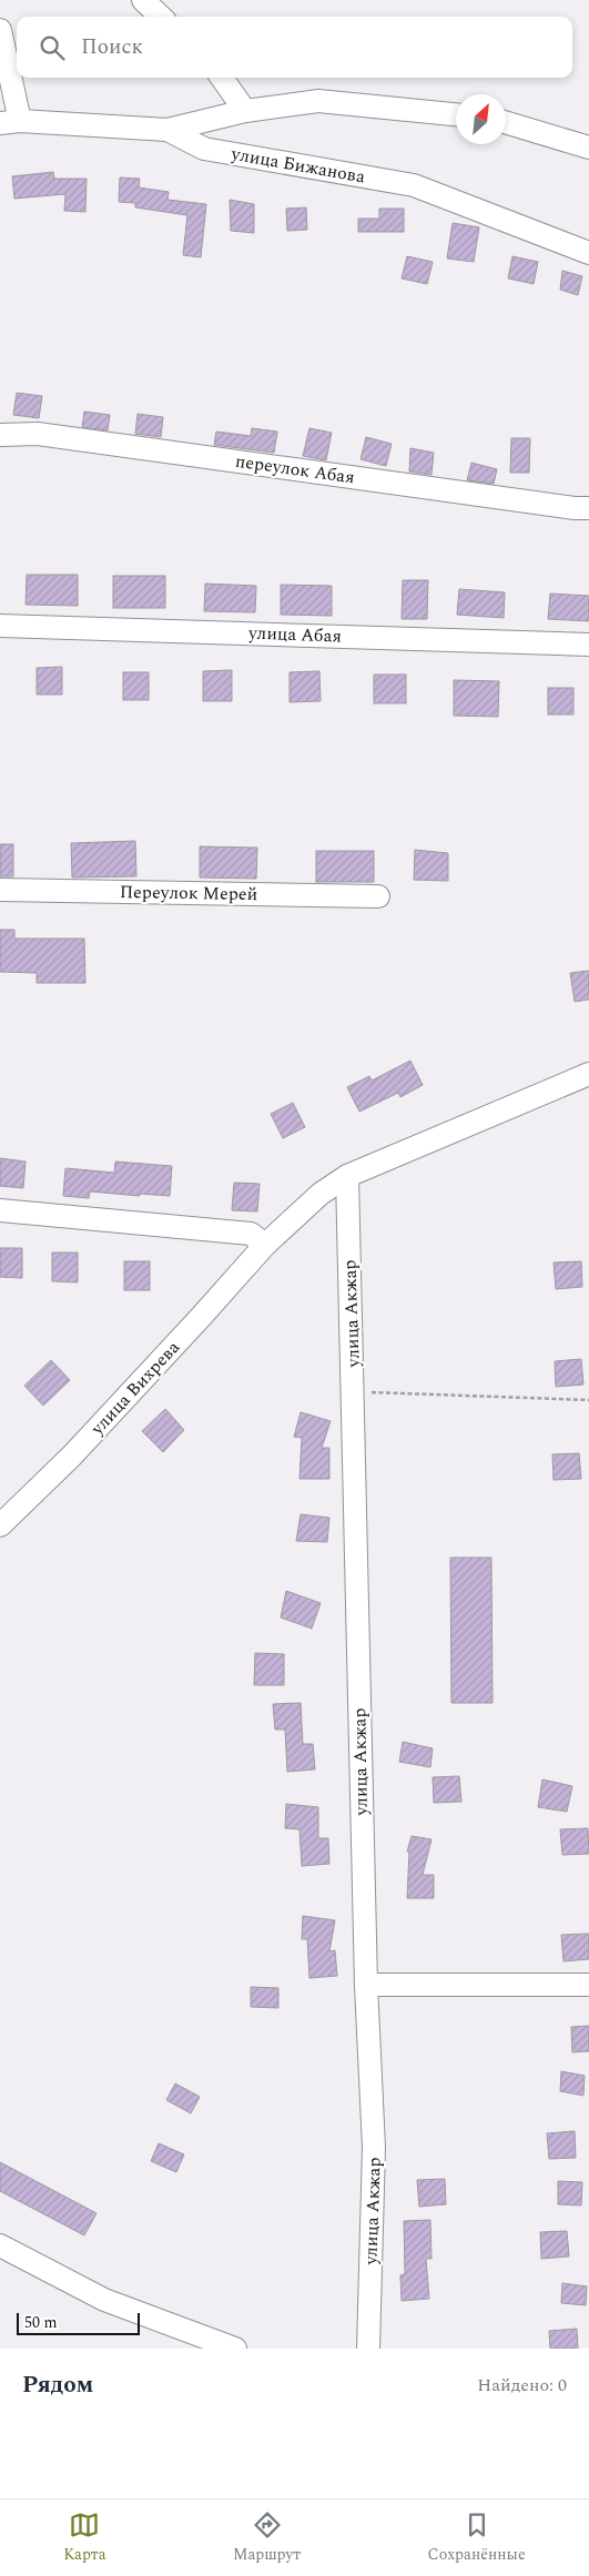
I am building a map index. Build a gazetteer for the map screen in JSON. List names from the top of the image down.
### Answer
{
  "streets": {
    "street": [
      "улица Бижанова",
      "переулок Абая",
      "улица Абая",
      "Переулок Мерей",
      "улица Акжар",
      "улица Вихрева"
    ]
  },
  "crossings": [
    ["улица Акжар", "улица Вихрева"]
  ],
  "scale_bar": "50 m",
  "north": "top right",
  "page": {
    "search": "Поиск",
    "scale": "50 m",
    "heading": ["Рядом", "Найдено: 0"],
    "nav": ["Карта", "Маршрут", "Сохранённые"]
  }
}
